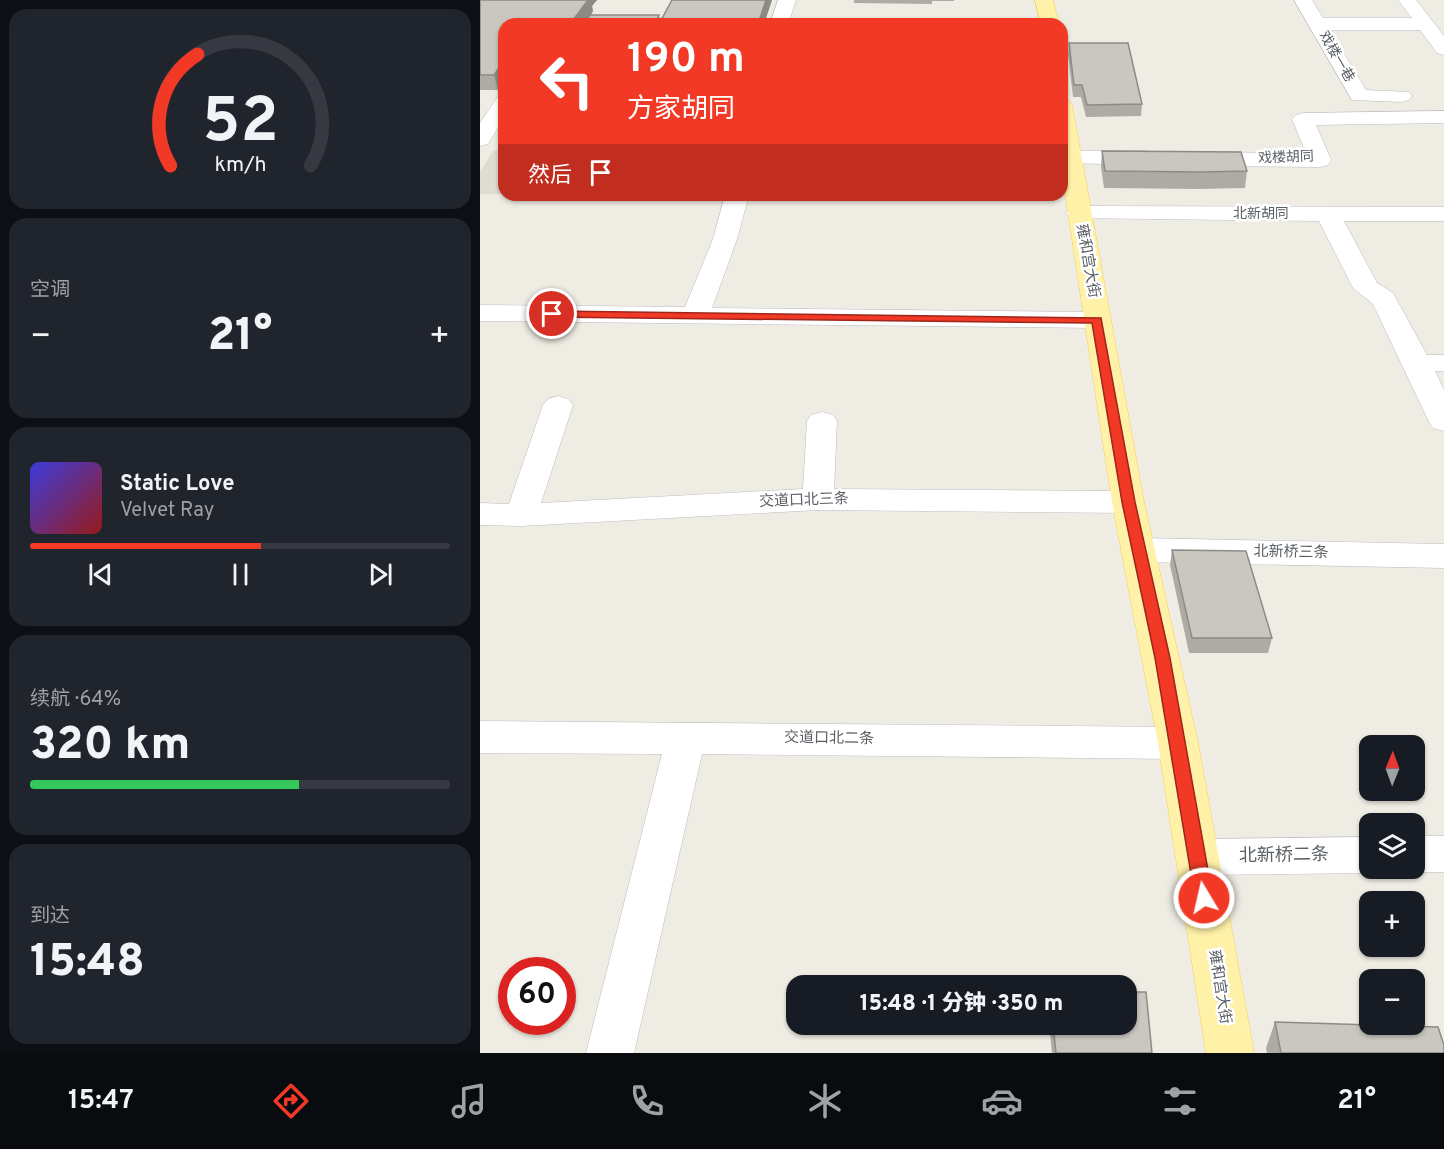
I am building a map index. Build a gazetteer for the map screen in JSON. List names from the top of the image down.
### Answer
{
  "streets": {
    "main road": ["雍和宫大街"],
    "lane": [
      "戏楼一巷",
      "戏楼胡同",
      "北新胡同",
      "交道口北三条",
      "北新桥三条",
      "交道口北二条",
      "北新桥二条"
    ]
  },
  "crossings": [
    ["戏楼一巷", "戏楼胡同"],
    ["戏楼胡同", "雍和宫大街"],
    ["北新胡同", "雍和宫大街"],
    ["雍和宫大街", "交道口北三条"],
    ["雍和宫大街", "北新桥三条"],
    ["雍和宫大街", "交道口北二条"],
    ["雍和宫大街", "北新桥二条"]
  ],
  "north": "top",
  "page": {
    "turn": ["190 m", "方家胡同"],
    "then": "然后",
    "tile": [
      "空调",
      ["续航 · 64%", "320 km"],
      ["到达", "15:48"]
    ],
    "heat": ["−", "21°", "+"],
    "song": ["Static Love", "Velvet Ray"],
    "map_buttons": ["+", "−"],
    "limit": "60",
    "trip": "15:48 · 1 分钟 · 350 m",
    "tabs": ["15:47", "21°"],
    "gauge": ["52", "km/h"]
  }
}
